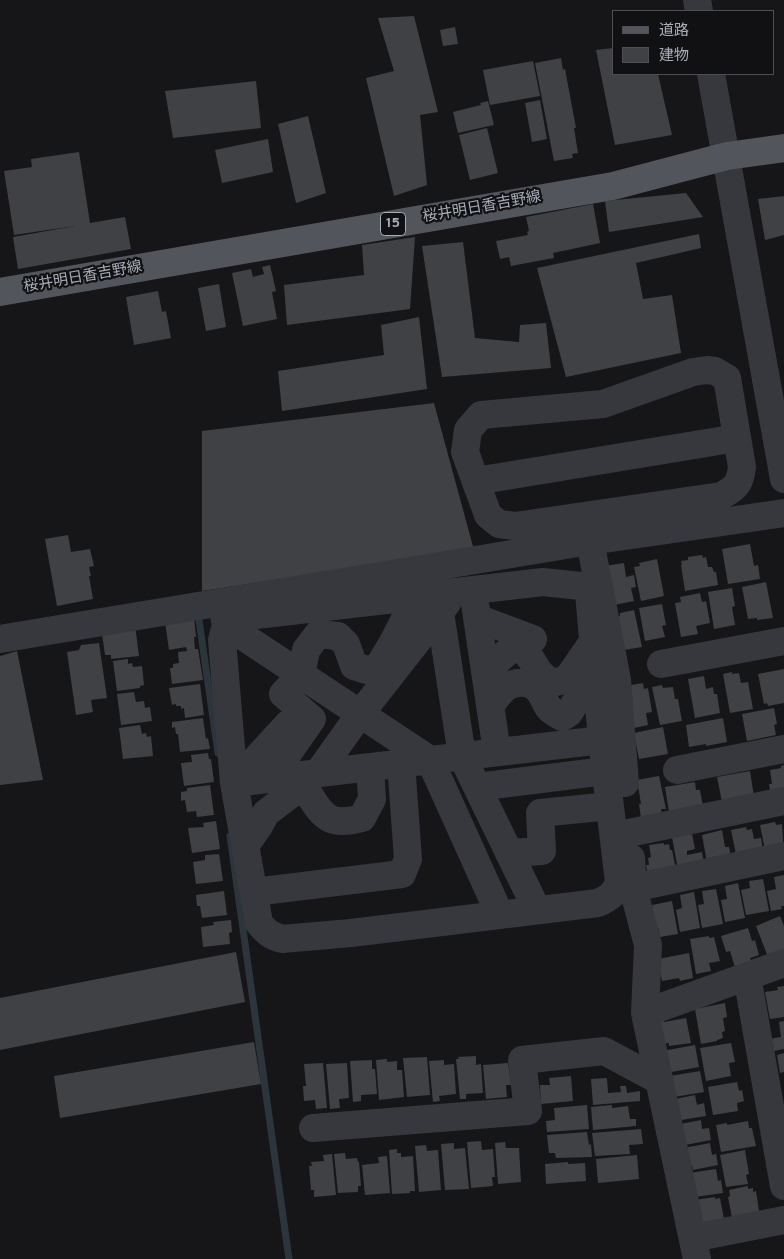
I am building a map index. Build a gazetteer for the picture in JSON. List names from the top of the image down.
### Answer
{
  "streets": {
    "main road": ["桜井明日香吉野線", "15"]
  },
  "legend": ["道路", "建物"]
}
